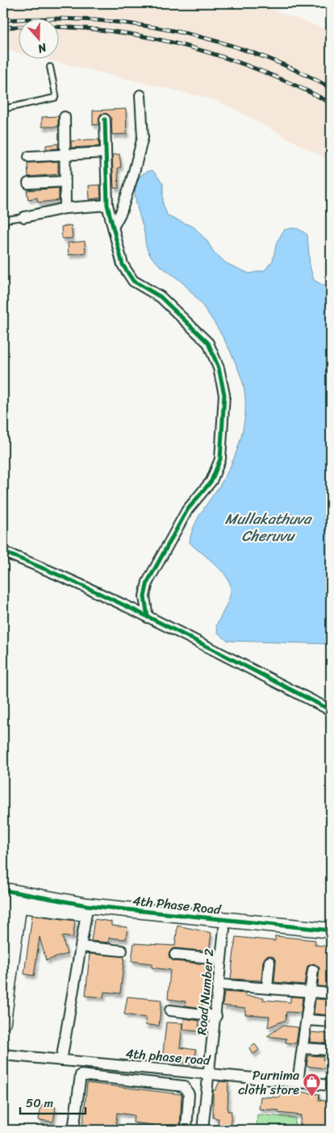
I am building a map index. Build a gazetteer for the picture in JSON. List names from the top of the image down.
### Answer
{
  "streets": {
    "street": ["4th Phase Road", "Road Number 2", "4th phase road"]
  },
  "crossings": [
    ["4th Phase Road", "Road Number 2"],
    ["Road Number 2", "4th phase road"]
  ],
  "water": ["Mullakathuva Cheruvu"],
  "places": {
    "shop": ["Purnima cloth store"]
  },
  "scale_bar": "50 m",
  "north": "bottom"
}
